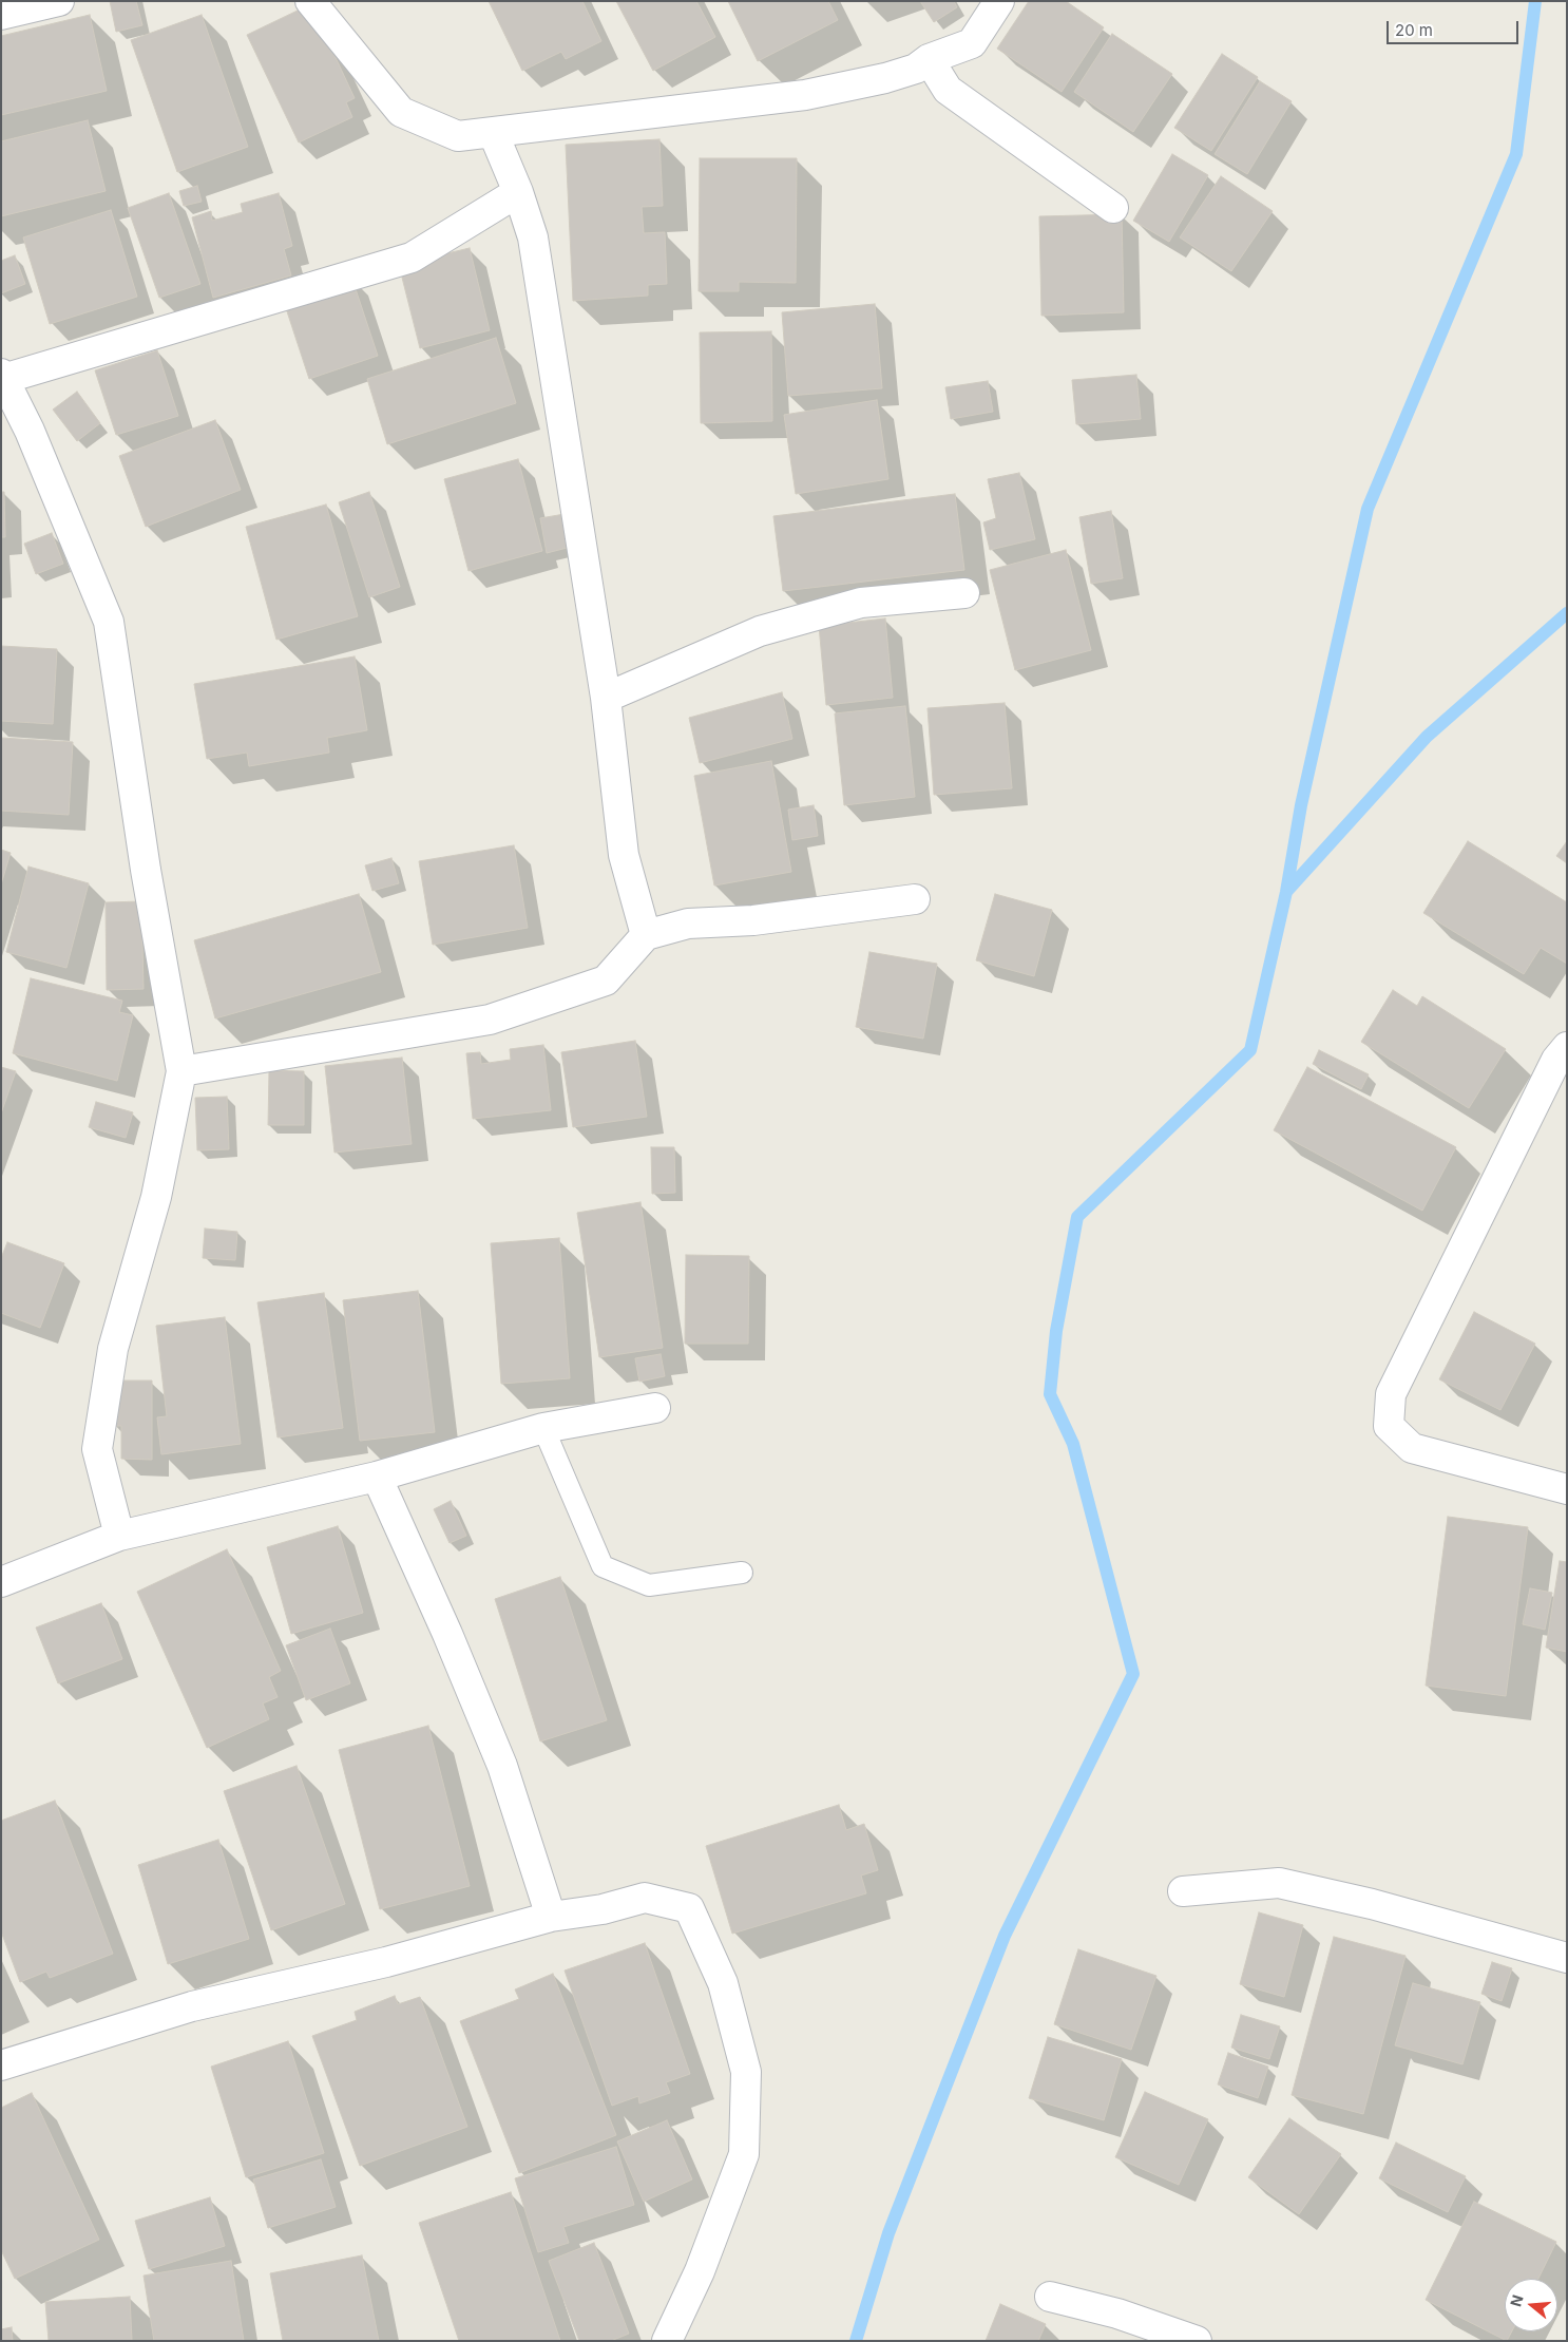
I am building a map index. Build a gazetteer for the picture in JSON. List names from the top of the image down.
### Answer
{
  "scale_bar": "20 m",
  "north": "left"
}
